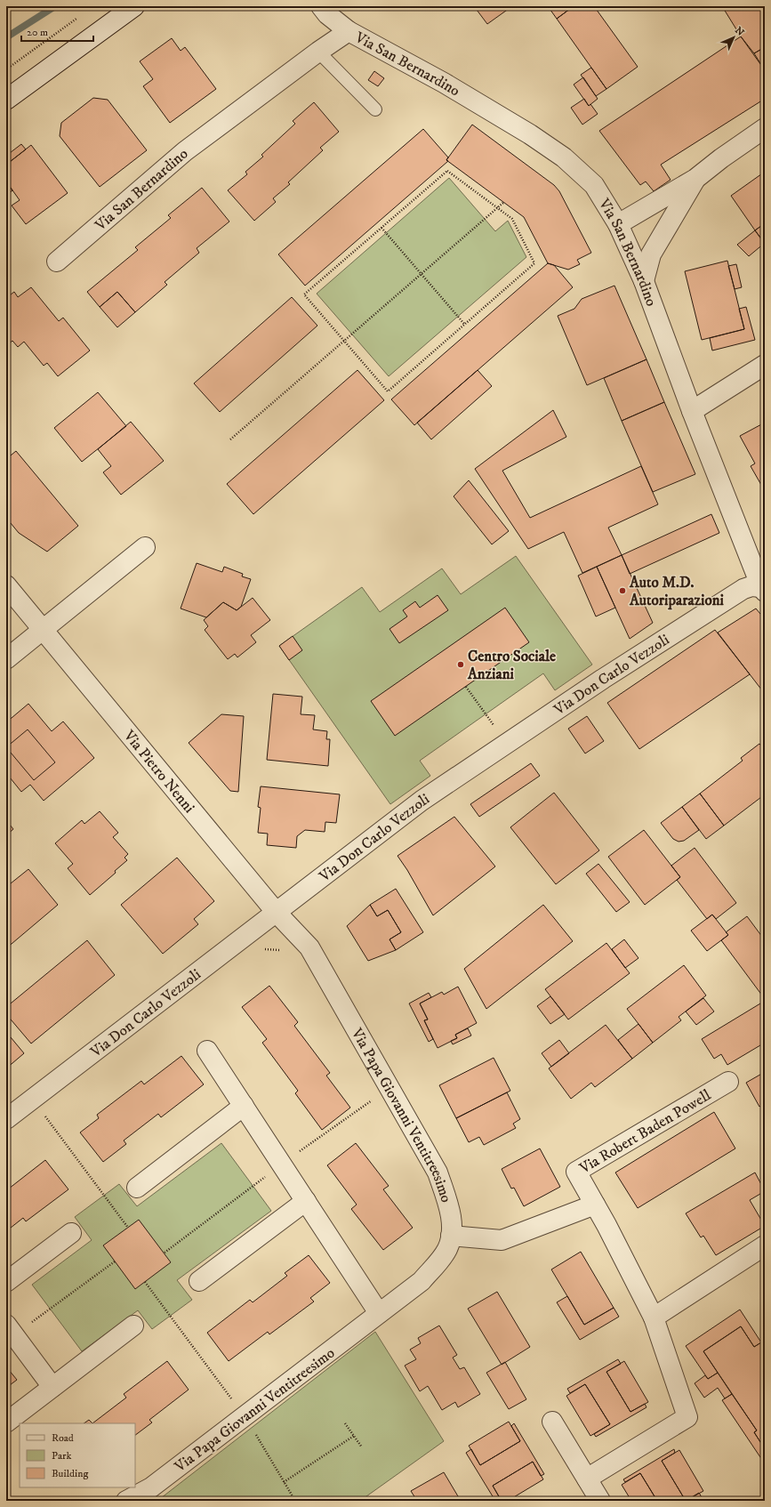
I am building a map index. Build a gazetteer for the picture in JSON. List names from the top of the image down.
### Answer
{
  "streets": {
    "street": [
      "Via San Bernardino",
      "Via Don Carlo Vezzoli",
      "Via Pietro Nenni",
      "Via Papa Giovanni Ventitreesimo",
      "Via Robert Baden Powell"
    ]
  },
  "crossings": [
    ["Via San Bernardino", "Via Don Carlo Vezzoli"],
    ["Via Don Carlo Vezzoli", "Via Pietro Nenni"],
    ["Via Don Carlo Vezzoli", "Via Papa Giovanni Ventitreesimo"],
    ["Via Pietro Nenni", "Via Papa Giovanni Ventitreesimo"]
  ],
  "places": ["Auto M.D. Autoriparazioni", "Centro Sociale Anziani"],
  "legend": ["Road", "Park", "Building"],
  "scale_bar": "20 m",
  "north": "top right"
}
